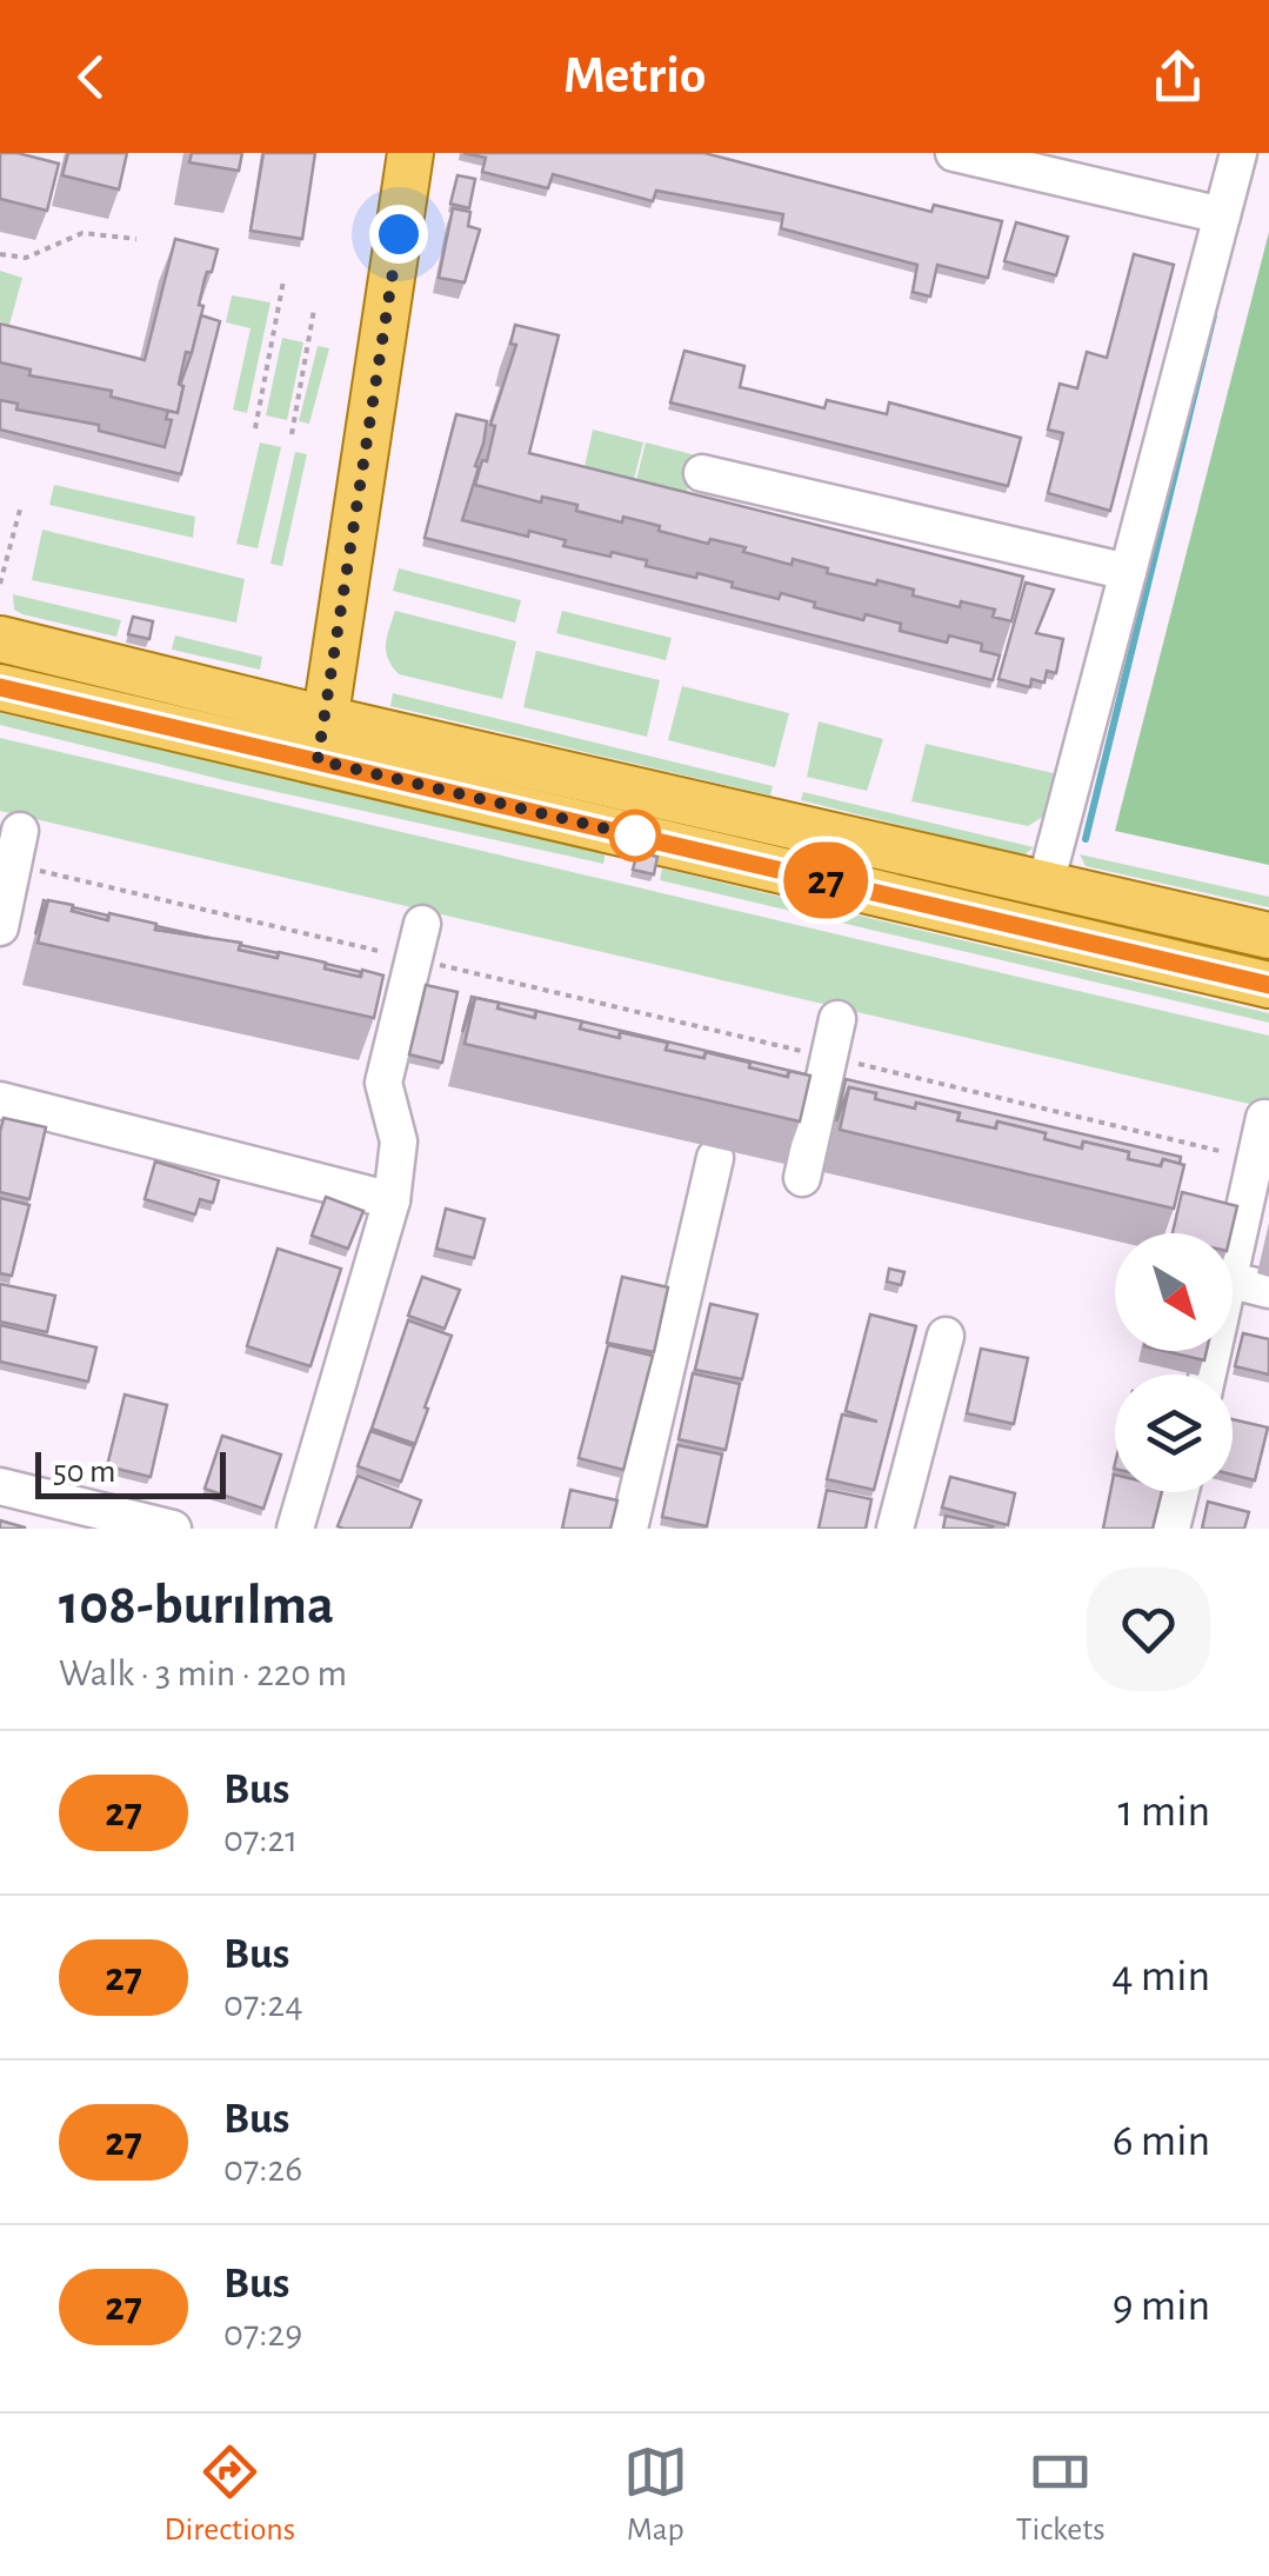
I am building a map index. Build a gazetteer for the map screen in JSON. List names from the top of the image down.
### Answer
{
  "lines": ["bus line 27"],
  "scale_bar": "50 m",
  "north": "bottom right",
  "page": {
    "header": "Metrio",
    "on_map": "27",
    "scale": "50 m",
    "heading": ["108-burılma", "Walk · 3 min · 220 m"],
    "list": [
      {
        "mark": "27",
        "name": "Bus",
        "note": "07:21",
        "value": "1 min"
      },
      {
        "mark": "27",
        "name": "Bus",
        "note": "07:24",
        "value": "4 min"
      },
      {
        "mark": "27",
        "name": "Bus",
        "note": "07:26",
        "value": "6 min"
      },
      {
        "mark": "27",
        "name": "Bus",
        "note": "07:29",
        "value": "9 min"
      }
    ],
    "tabs": ["Directions", "Map", "Tickets"]
  }
}
